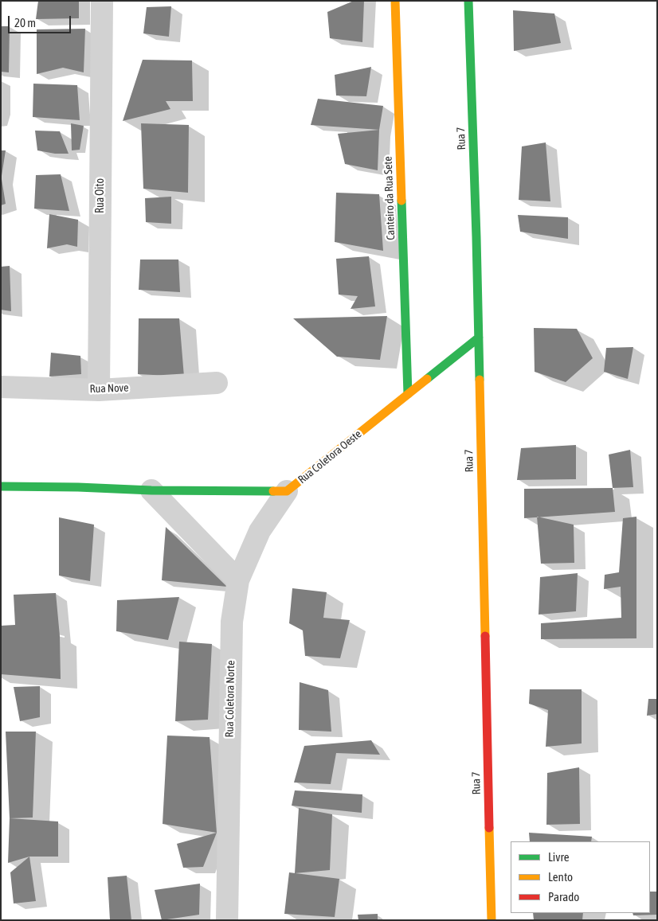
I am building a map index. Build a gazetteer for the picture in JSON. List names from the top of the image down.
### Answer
{
  "streets": {
    "street": [
      "Rua 7",
      "Rua Oito",
      "Canteiro da Rua Sete",
      "Rua Nove",
      "Rua Coletora Oeste",
      "Rua Coletora Norte"
    ]
  },
  "crossings": [
    ["Rua 7", "Rua Coletora Oeste"],
    ["Rua Oito", "Rua Nove"],
    ["Canteiro da Rua Sete", "Rua Coletora Oeste"],
    ["Rua Coletora Oeste", "Rua Coletora Norte"]
  ],
  "legend": ["Livre", "Lento", "Parado"],
  "scale_bar": "20 m"
}
